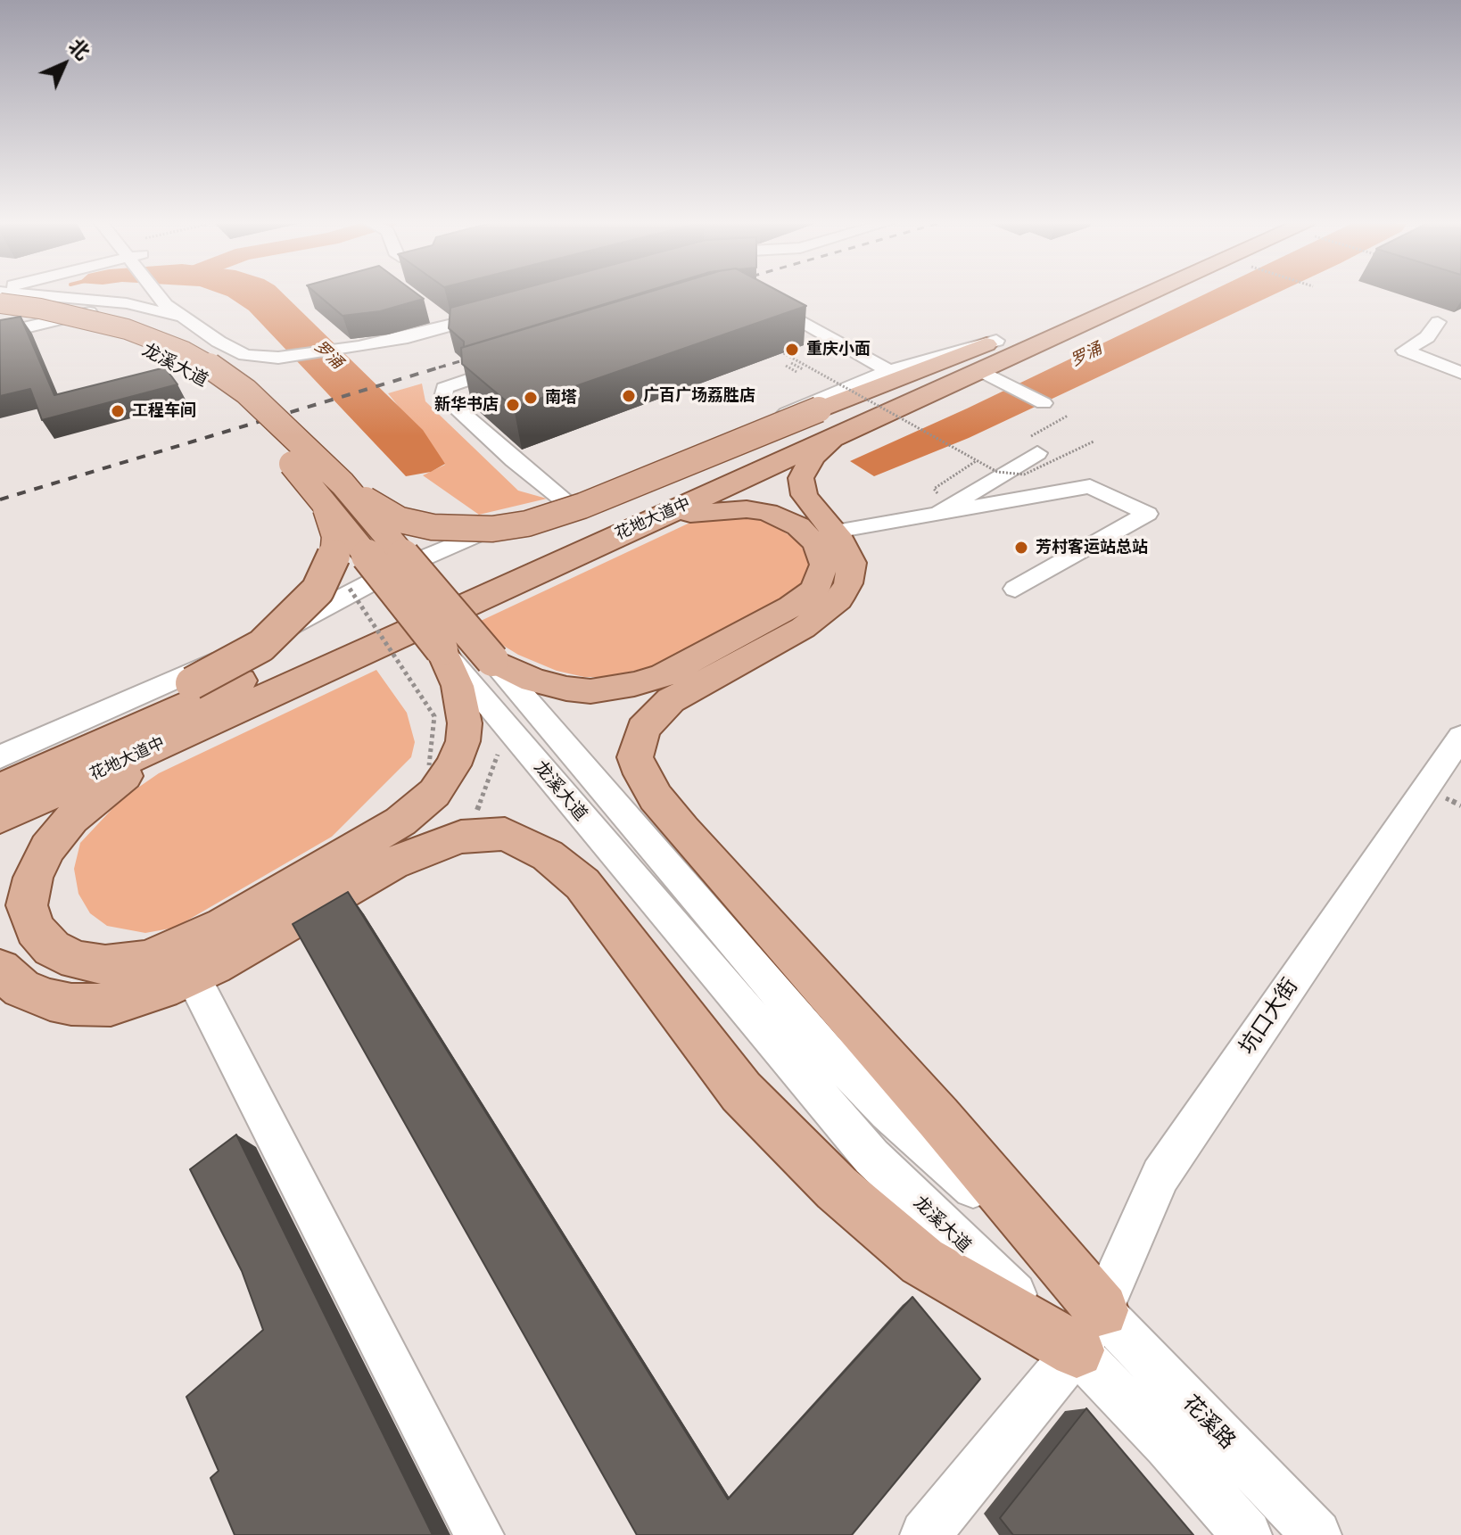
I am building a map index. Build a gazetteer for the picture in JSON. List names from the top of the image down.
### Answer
{
  "streets": {
    "main road": ["龙溪大道", "花地大道中"],
    "street": ["坑口大街", "花溪路"]
  },
  "crossings": [
    ["龙溪大道", "坑口大街"],
    ["龙溪大道", "花溪路"],
    ["坑口大街", "花溪路"]
  ],
  "water": ["罗涌"],
  "places": [
    "重庆小面",
    "广百广场荔胜店",
    "南塔",
    "新华书店",
    "工程车间",
    "芳村客运站总站"
  ],
  "north": "top right"
}
